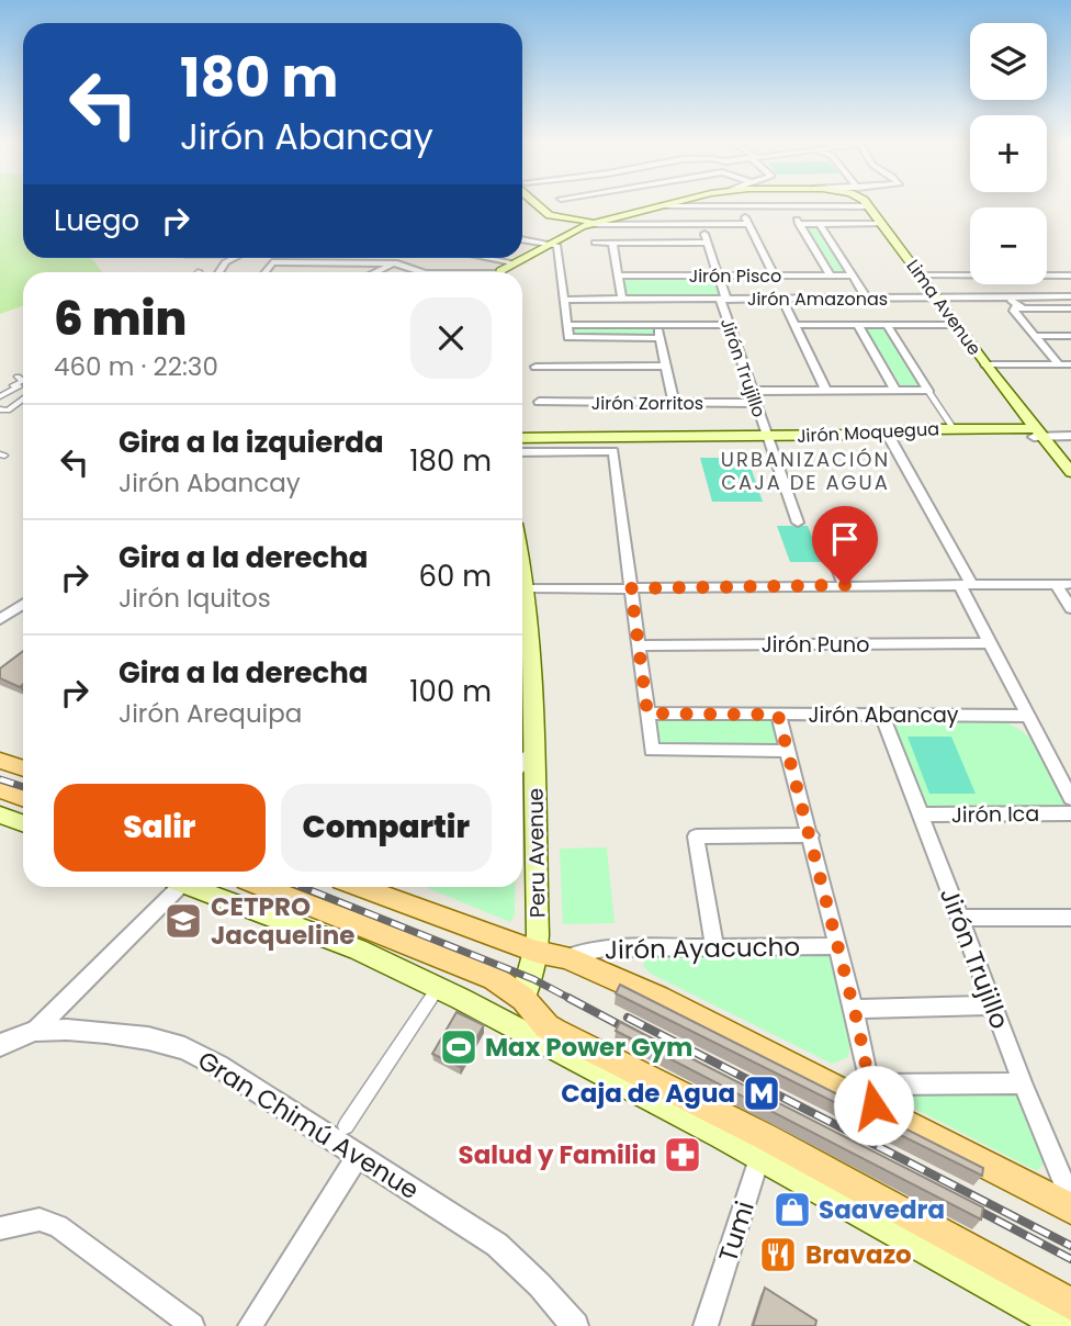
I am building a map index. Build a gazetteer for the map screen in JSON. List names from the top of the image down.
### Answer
{
  "streets": {
    "main road": ["Lima Avenue", "Jirón Moquegua", "Peru Avenue"],
    "street": [
      "Jirón Pisco",
      "Jirón Amazonas",
      "Jirón Trujillo",
      "Jirón Zorritos",
      "Jirón Puno",
      "Jirón Abancay",
      "Jirón Ica",
      "Jirón Ayacucho",
      "Gran Chimú Avenue",
      "Tumi"
    ]
  },
  "crossings": [
    ["Jirón Pisco", "Jirón Trujillo"],
    ["Jirón Amazonas", "Lima Avenue"],
    ["Jirón Amazonas", "Jirón Trujillo"],
    ["Lima Avenue", "Jirón Moquegua"],
    ["Jirón Trujillo", "Jirón Zorritos"],
    ["Jirón Trujillo", "Jirón Moquegua"],
    ["Jirón Trujillo", "Jirón Abancay"],
    ["Jirón Trujillo", "Jirón Ica"]
  ],
  "districts": ["URBANIZACIÓN CAJA DE AGUA"],
  "places": {
    "school or university": ["CETPRO Jacqueline"],
    "sports": ["Max Power Gym"],
    "metro station": ["Caja de Agua"],
    "pharmacy": ["Salud y Familia"],
    "shop": ["Saavedra"],
    "restaurant": ["Bravazo"]
  },
  "page": {
    "map_buttons": ["+", "−"],
    "turn": ["180 m", "Jirón Abancay"],
    "then": "Luego",
    "heading": ["6 min", "460 m · 22:30"],
    "list": [
      {
        "name": "Gira a la izquierda",
        "note": "Jirón Abancay",
        "value": "180 m"
      },
      {
        "name": "Gira a la derecha",
        "note": "Jirón Iquitos",
        "value": "60 m"
      },
      {
        "name": "Gira a la derecha",
        "note": "Jirón Arequipa",
        "value": "100 m"
      }
    ],
    "buttons": ["Salir", "Compartir"]
  }
}
